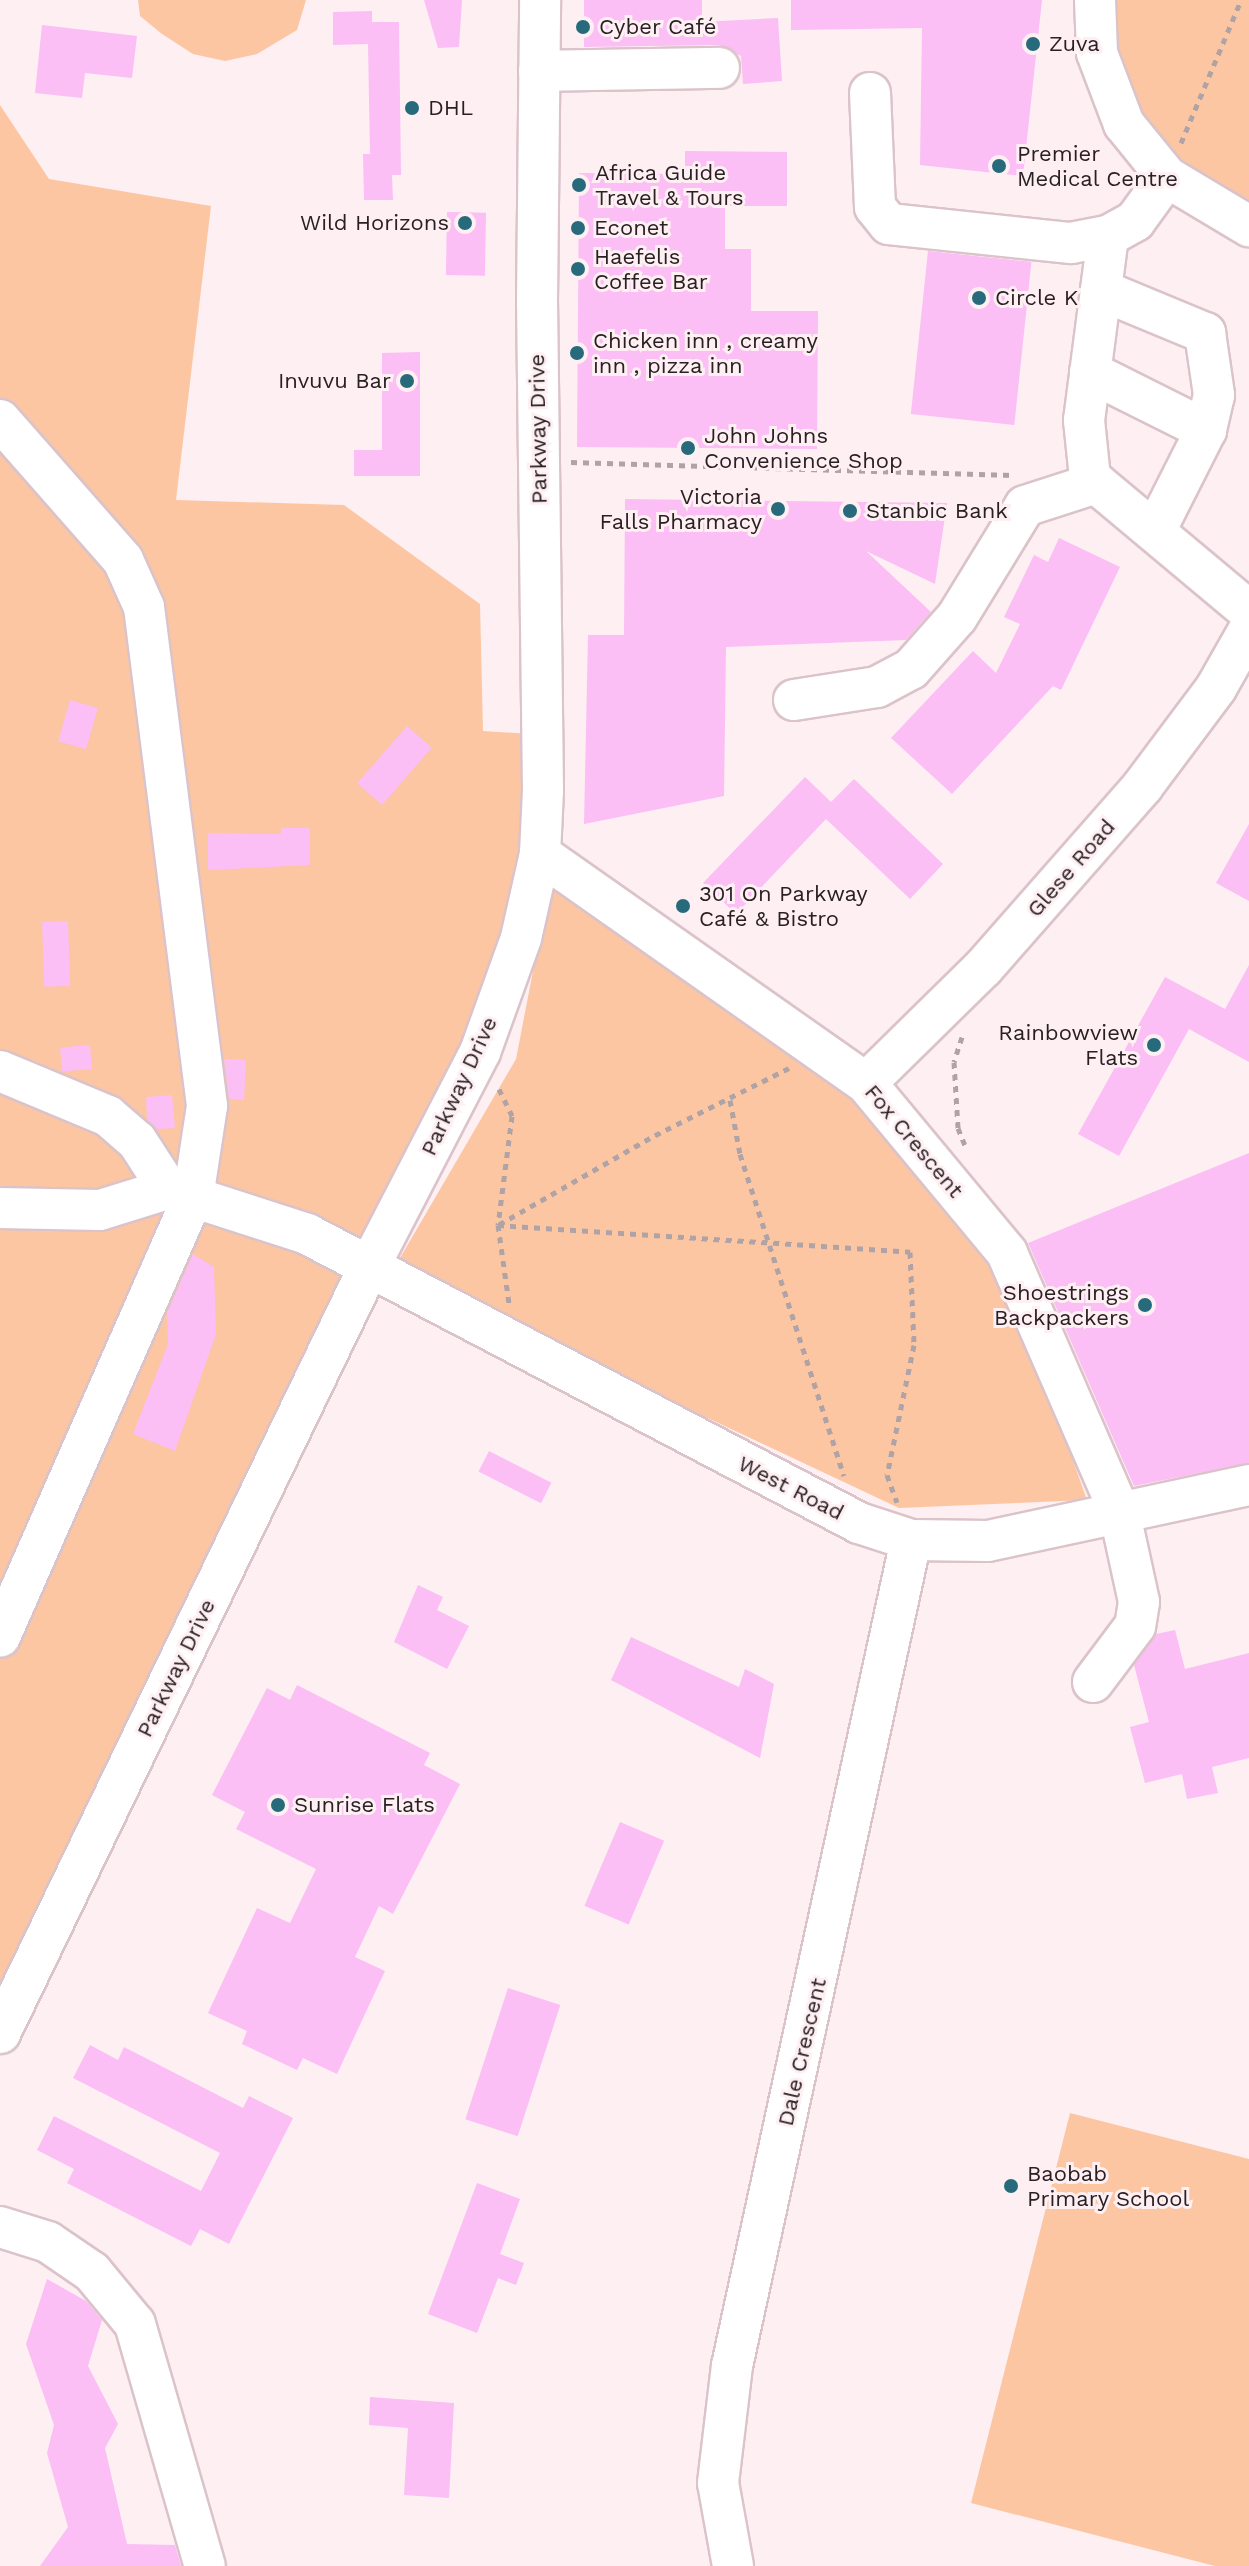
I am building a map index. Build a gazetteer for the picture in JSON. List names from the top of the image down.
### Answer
{
  "streets": {
    "street": [
      "Parkway Drive",
      "Glese Road",
      "Fox Crescent",
      "West Road",
      "Dale Crescent"
    ]
  },
  "crossings": [
    ["Parkway Drive", "Fox Crescent"],
    ["Parkway Drive", "West Road"],
    ["Glese Road", "Fox Crescent"],
    ["Fox Crescent", "West Road"],
    ["West Road", "Dale Crescent"]
  ],
  "places": [
    "Cyber Café",
    "Zuva",
    "DHL",
    "Premier Medical Centre",
    "Africa Guide Travel & Tours",
    "Wild Horizons",
    "Econet",
    "Haefelis Coffee Bar",
    "Circle K",
    "Chicken inn , creamy inn , pizza inn",
    "Invuvu Bar",
    "John Johns Convenience Shop",
    "Victoria Falls Pharmacy",
    "Stanbic Bank",
    "301 On Parkway Café & Bistro",
    "Rainbowview Flats",
    "Shoestrings Backpackers",
    "Sunrise Flats",
    "Baobab Primary School"
  ]
}
